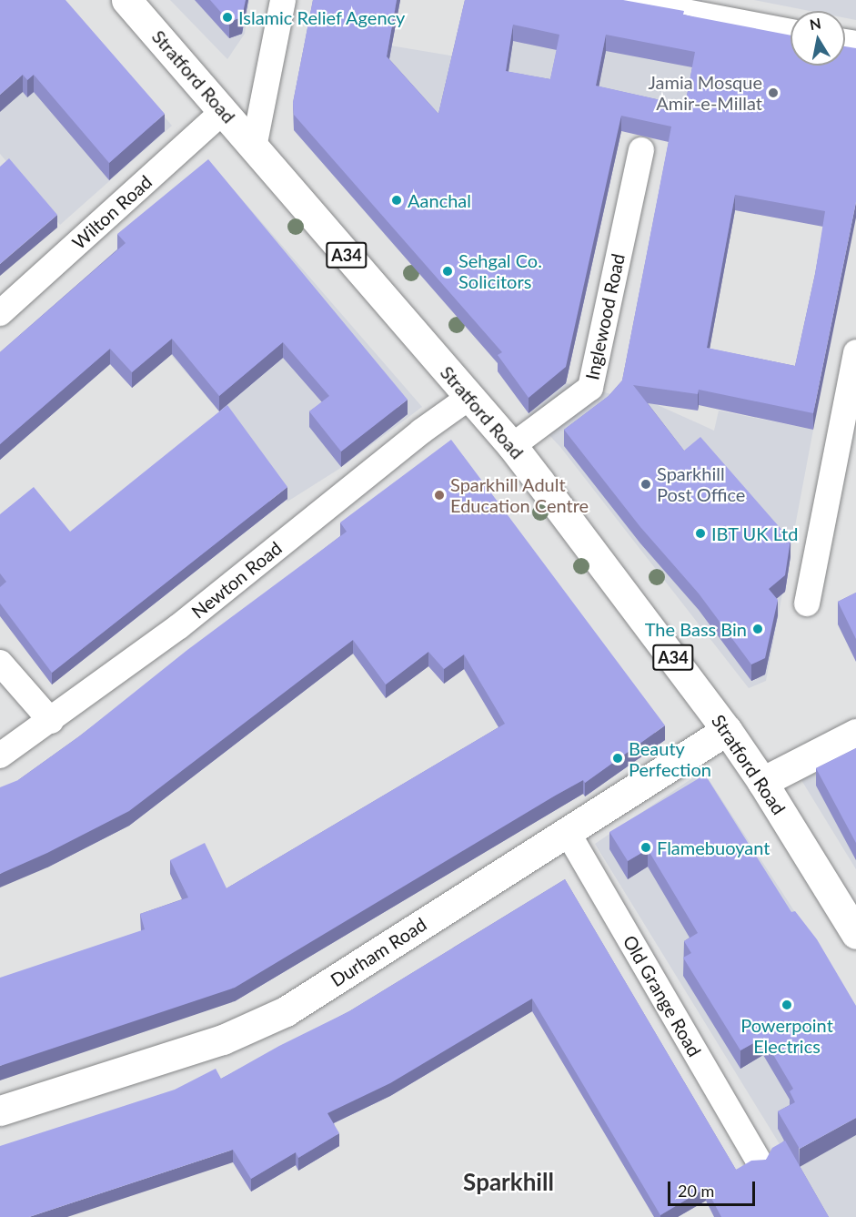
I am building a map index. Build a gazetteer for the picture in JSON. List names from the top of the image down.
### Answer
{
  "streets": {
    "main road": ["Stratford Road", "A34", "Durham Road"],
    "street": [
      "Wilton Road",
      "Inglewood Road",
      "Newton Road",
      "Old Grange Road"
    ]
  },
  "crossings": [
    ["Stratford Road", "Wilton Road"],
    ["Stratford Road", "Inglewood Road"],
    ["Stratford Road", "Newton Road"],
    ["Stratford Road", "Durham Road"],
    ["Durham Road", "Old Grange Road"]
  ],
  "districts": ["Sparkhill"],
  "places": [
    "Islamic Relief Agency",
    "Jamia Mosque Amir-e-Millat",
    "Aanchal",
    "Sehgal Co. Solicitors",
    "Sparkhill Post Office",
    "Sparkhill Adult Education Centre",
    "IBT UK Ltd",
    "The Bass Bin",
    "Beauty Perfection",
    "Flamebuoyant",
    "Powerpoint Electrics"
  ],
  "scale_bar": "20 m",
  "north": "top"
}
